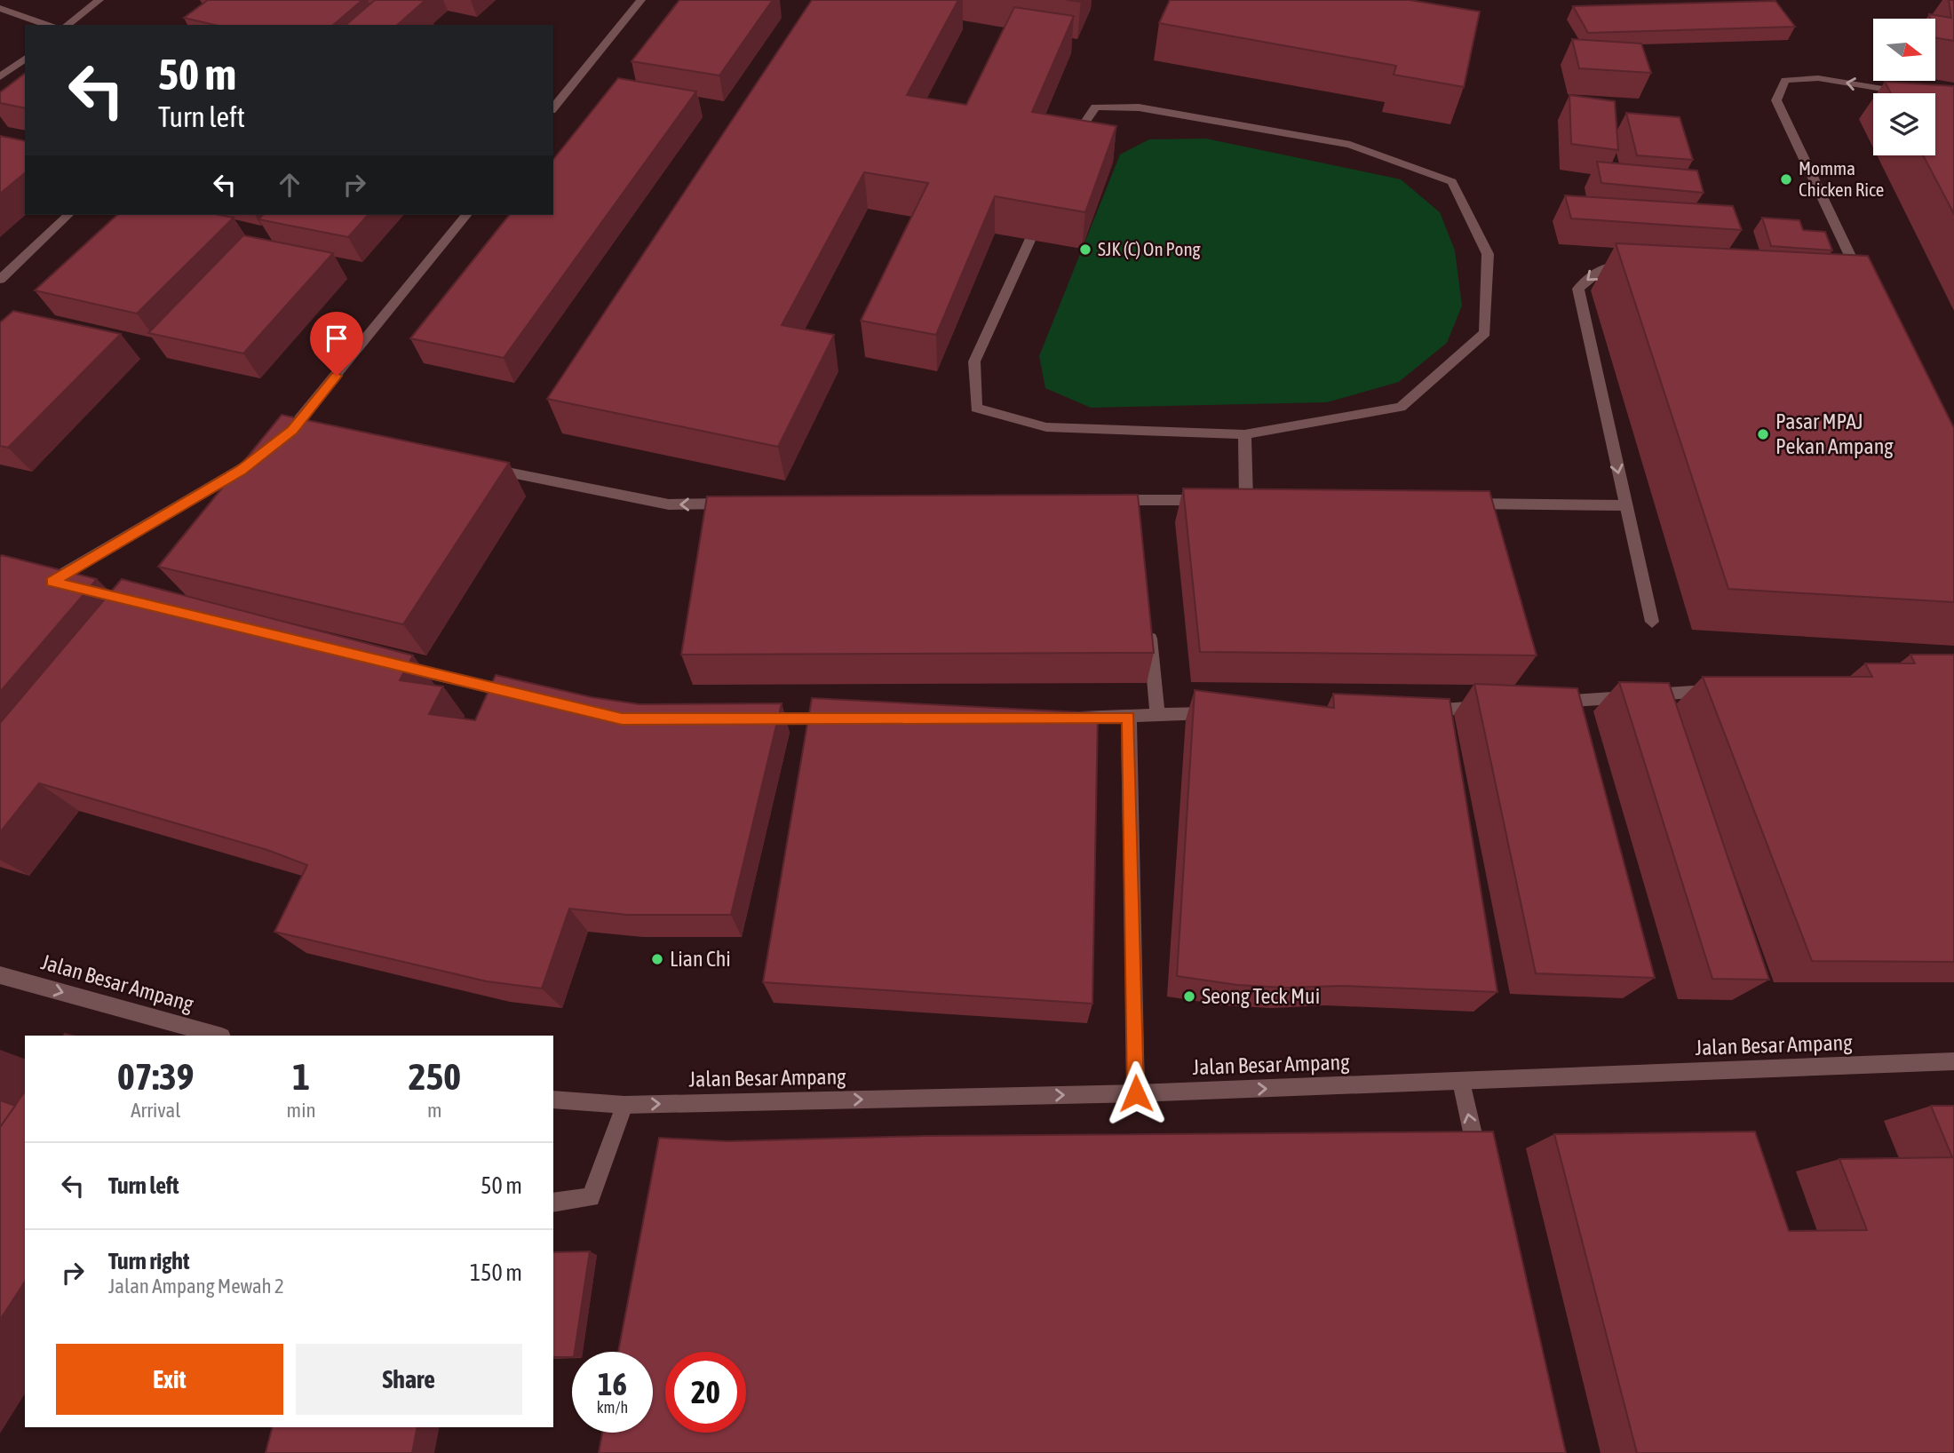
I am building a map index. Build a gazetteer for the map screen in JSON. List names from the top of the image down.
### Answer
{
  "streets": {
    "street": ["Jalan Besar Ampang"]
  },
  "one_way": ["Jalan Besar Ampang"],
  "places": [
    "Momma Chicken Rice",
    "SJK (C) On Pong",
    "Pasar MPAJ Pekan Ampang",
    "Lian Chi",
    "Seong Teck Mui"
  ],
  "north": "right",
  "page": {
    "turn": ["50 m", "Turn left"],
    "eta": [
      "07:39",
      "Arrival",
      "1",
      "min",
      "250",
      "m"
    ],
    "list": [
      {
        "name": "Turn left",
        "value": "50 m"
      },
      {
        "name": "Turn right",
        "note": "Jalan Ampang Mewah 2",
        "value": "150 m"
      }
    ],
    "buttons": ["Exit", "Share"],
    "speed": "16 km/h",
    "limit": "20"
  }
}
